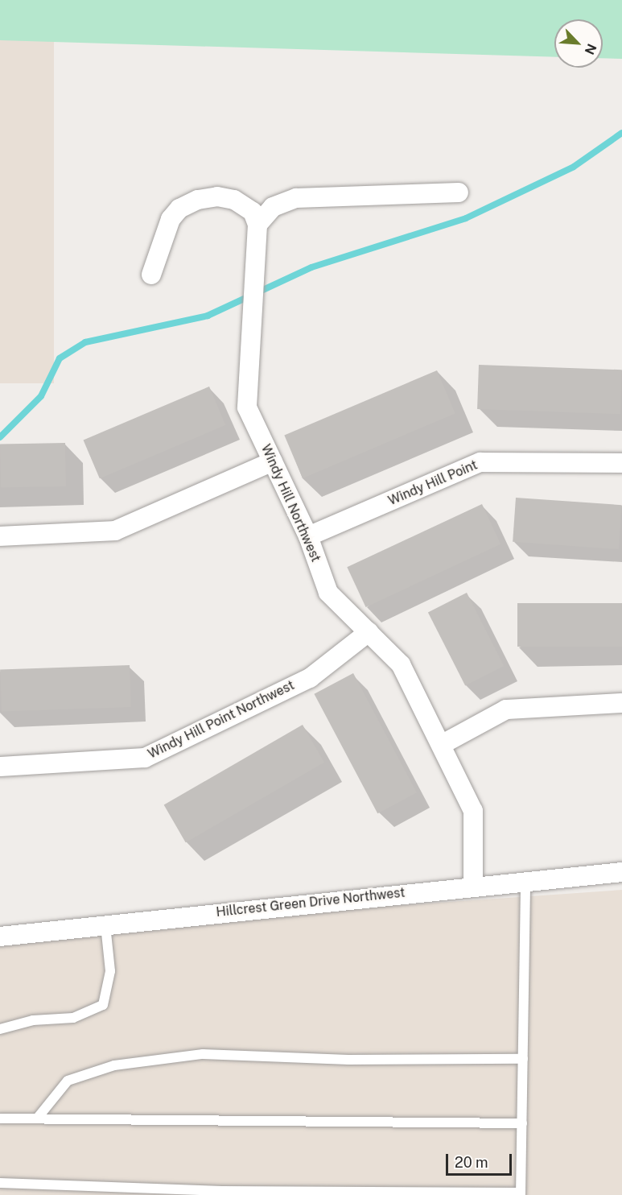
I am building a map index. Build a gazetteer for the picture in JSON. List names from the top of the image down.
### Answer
{
  "streets": {
    "street": [
      "Windy Hill Point",
      "Windy Hill Northwest",
      "Windy Hill Point Northwest",
      "Hillcrest Green Drive Northwest"
    ]
  },
  "crossings": [
    ["Windy Hill Point", "Windy Hill Northwest"],
    ["Windy Hill Northwest", "Windy Hill Point Northwest"],
    ["Windy Hill Northwest", "Hillcrest Green Drive Northwest"]
  ],
  "scale_bar": "20 m",
  "north": "bottom right"
}
